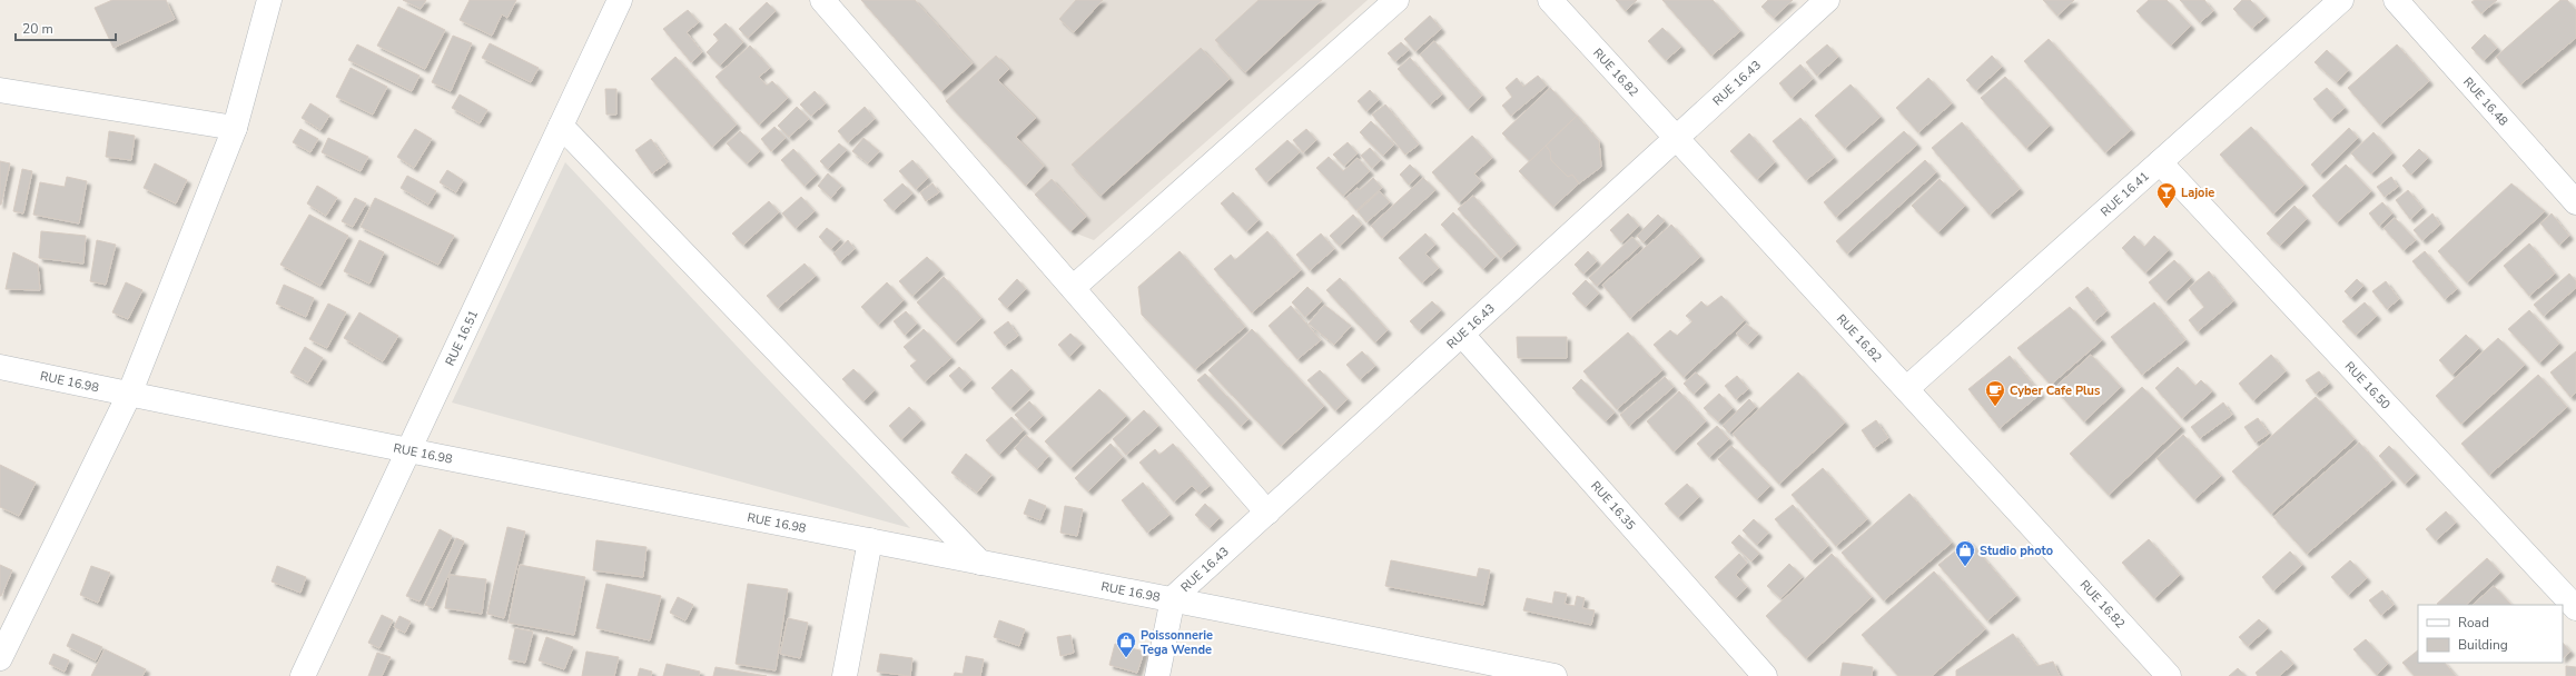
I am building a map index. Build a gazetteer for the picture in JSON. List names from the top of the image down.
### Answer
{
  "streets": {
    "street": [
      "RUE 16.82",
      "RUE 16.43",
      "RUE 16.48",
      "RUE 16.41",
      "RUE 16.51",
      "RUE 16.98",
      "RUE 16.50",
      "RUE 16.35"
    ]
  },
  "crossings": [
    ["RUE 16.82", "RUE 16.43"],
    ["RUE 16.82", "RUE 16.41"],
    ["RUE 16.43", "RUE 16.98"],
    ["RUE 16.43", "RUE 16.35"],
    ["RUE 16.41", "RUE 16.50"],
    ["RUE 16.51", "RUE 16.98"]
  ],
  "places": {
    "bar": ["Lajoie"],
    "cafe": ["Cyber Cafe Plus"],
    "shop": ["Studio photo", "Poissonnerie Tega Wende"]
  },
  "legend": ["Road", "Building"],
  "scale_bar": "20 m"
}
